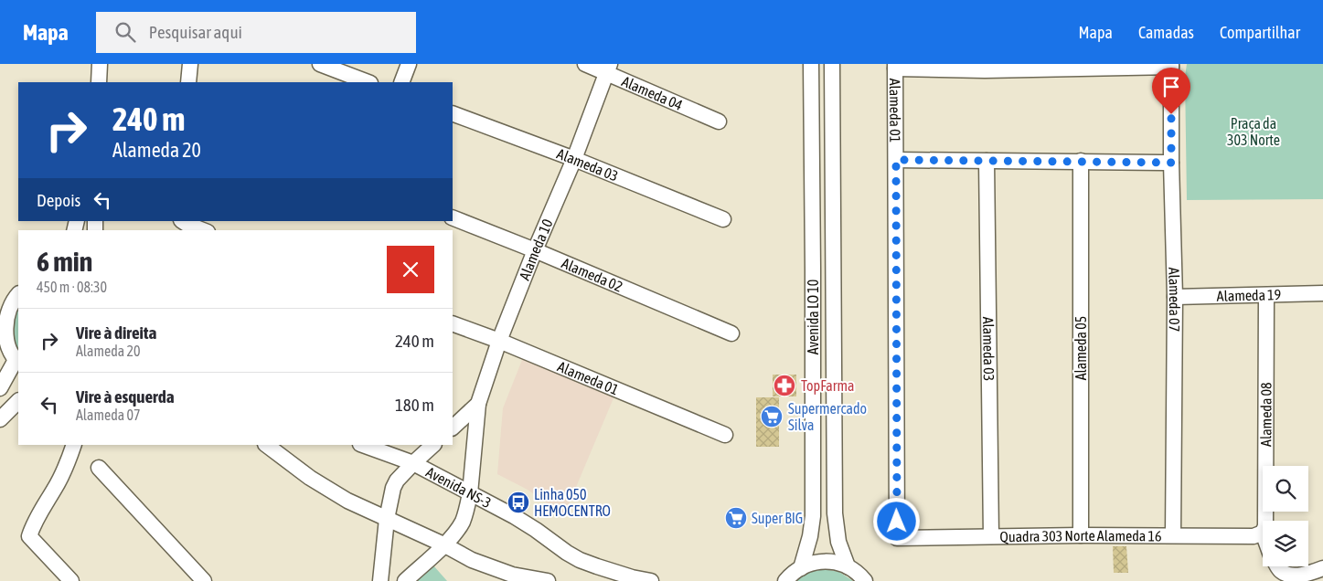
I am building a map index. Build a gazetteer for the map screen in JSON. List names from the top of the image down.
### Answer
{
  "streets": {
    "street": [
      "Alameda 04",
      "Alameda 01",
      "Alameda 03",
      "Alameda 10",
      "Alameda 02",
      "Alameda 19",
      "Alameda 07",
      "Avenida LO 10",
      "Alameda 05",
      "Alameda 08",
      "Avenida NS-3",
      "Quadra 303 Norte Alameda 16"
    ]
  },
  "crossings": [
    ["Alameda 04", "Alameda 10"],
    ["Alameda 01", "Alameda 10"],
    ["Alameda 01", "Quadra 303 Norte Alameda 16"],
    ["Alameda 03", "Alameda 10"],
    ["Alameda 03", "Quadra 303 Norte Alameda 16"],
    ["Alameda 10", "Alameda 02"],
    ["Alameda 19", "Alameda 07"],
    ["Alameda 19", "Alameda 08"],
    ["Alameda 07", "Quadra 303 Norte Alameda 16"],
    ["Alameda 05", "Quadra 303 Norte Alameda 16"]
  ],
  "parks": ["Praça da 303 Norte"],
  "places": {
    "pharmacy": ["TopFarma"],
    "supermarket": ["Supermercado Silva", "Super BIG"],
    "bus stop": ["Linha 050 HEMOCENTRO"]
  },
  "page": {
    "header": "Mapa",
    "search": "Pesquisar aqui",
    "nav": ["Mapa", "Camadas", "Compartilhar"],
    "turn": ["240 m", "Alameda 20"],
    "then": "Depois",
    "heading": ["6 min", "450 m · 08:30"],
    "list": [
      {
        "name": "Vire à direita",
        "note": "Alameda 20",
        "value": "240 m"
      },
      {
        "name": "Vire à esquerda",
        "note": "Alameda 07",
        "value": "180 m"
      }
    ]
  }
}
